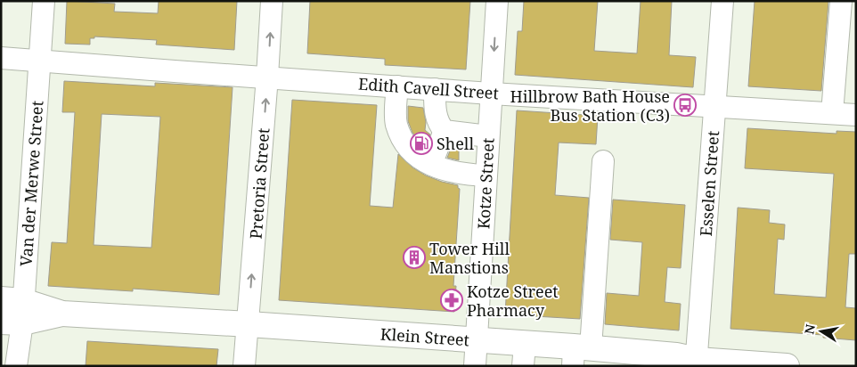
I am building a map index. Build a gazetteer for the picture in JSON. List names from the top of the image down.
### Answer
{
  "streets": {
    "main road": ["Klein Street"],
    "street": [
      "Edith Cavell Street",
      "Van der Merwe Street",
      "Pretoria Street",
      "Kotze Street",
      "Esselen Street"
    ]
  },
  "crossings": [
    ["Edith Cavell Street", "Van der Merwe Street"],
    ["Edith Cavell Street", "Pretoria Street"],
    ["Edith Cavell Street", "Kotze Street"],
    ["Edith Cavell Street", "Esselen Street"],
    ["Van der Merwe Street", "Klein Street"],
    ["Pretoria Street", "Klein Street"],
    ["Kotze Street", "Klein Street"],
    ["Esselen Street", "Klein Street"]
  ],
  "one_way": ["Pretoria Street"],
  "places": {
    "bus stop": ["Hillbrow Bath House Bus Station (C3)"],
    "fuel station": ["Shell"],
    "building": ["Tower Hill Manstions"],
    "pharmacy": ["Kotze Street Pharmacy"]
  },
  "north": "left"
}
